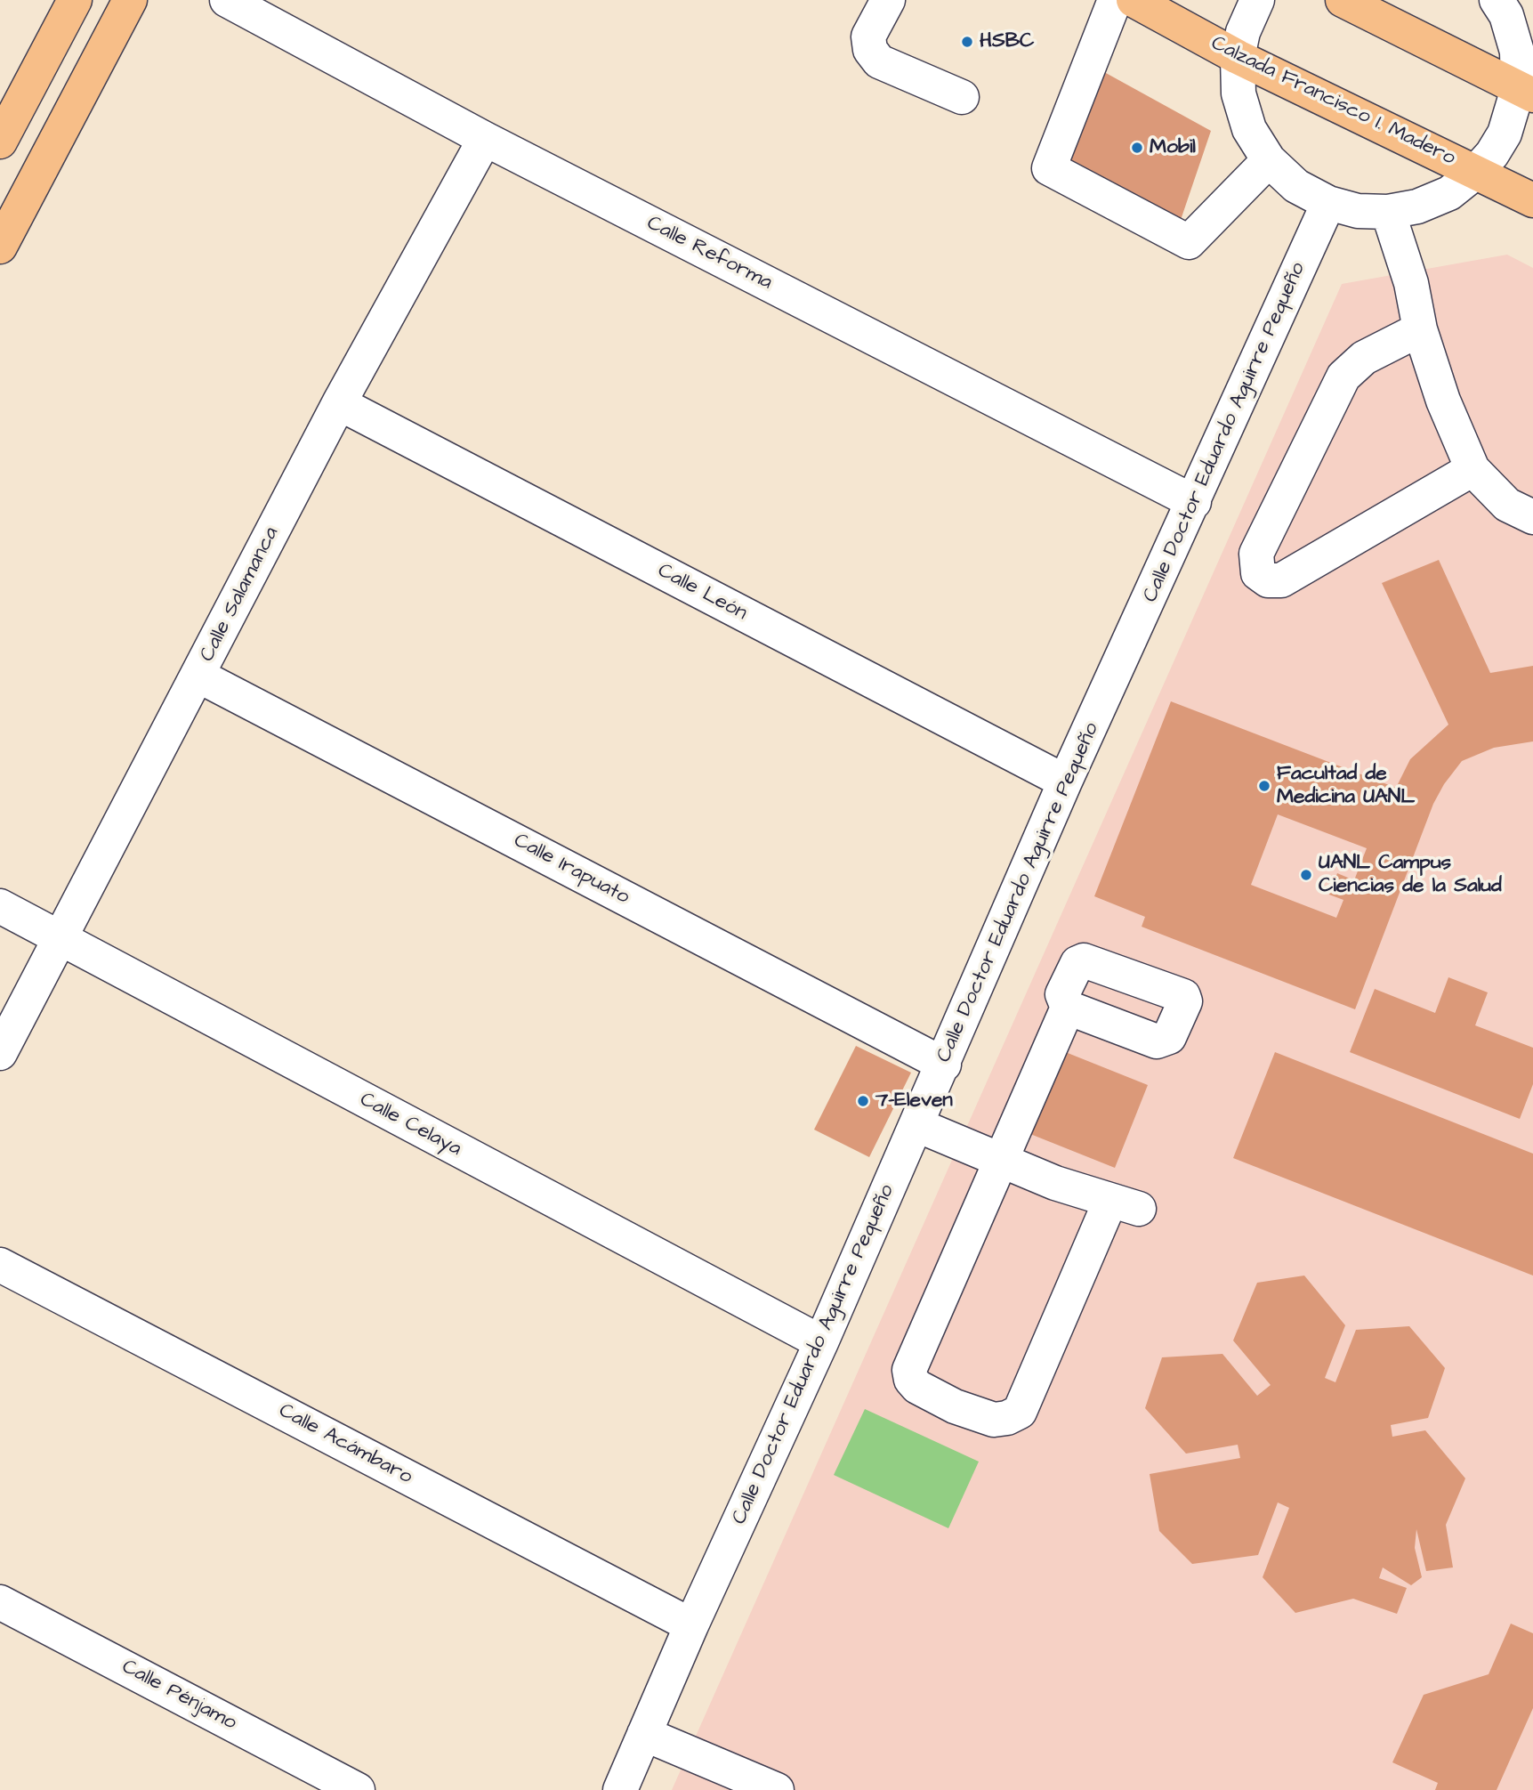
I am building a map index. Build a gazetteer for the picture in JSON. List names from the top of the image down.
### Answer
{
  "streets": {
    "main road": ["Calzada Francisco I. Madero"],
    "street": [
      "Calle Reforma",
      "Calle Doctor Eduardo Aguirre Pequeño",
      "Calle León",
      "Calle Salamanca",
      "Calle Irapuato",
      "Calle Celaya",
      "Calle Acámbaro",
      "Calle Pénjamo"
    ]
  },
  "crossings": [
    ["Calle Reforma", "Calle Doctor Eduardo Aguirre Pequeño"],
    ["Calle Reforma", "Calle Salamanca"],
    ["Calle Doctor Eduardo Aguirre Pequeño", "Calle León"],
    ["Calle Doctor Eduardo Aguirre Pequeño", "Calle Irapuato"],
    ["Calle Doctor Eduardo Aguirre Pequeño", "Calle Celaya"],
    ["Calle Doctor Eduardo Aguirre Pequeño", "Calle Acámbaro"],
    ["Calle León", "Calle Salamanca"],
    ["Calle Salamanca", "Calle Irapuato"],
    ["Calle Salamanca", "Calle Celaya"]
  ],
  "places": [
    "HSBC",
    "Mobil",
    "Facultad de Medicina UANL",
    "UANL Campus Ciencias de la Salud",
    "7-Eleven"
  ]
}
